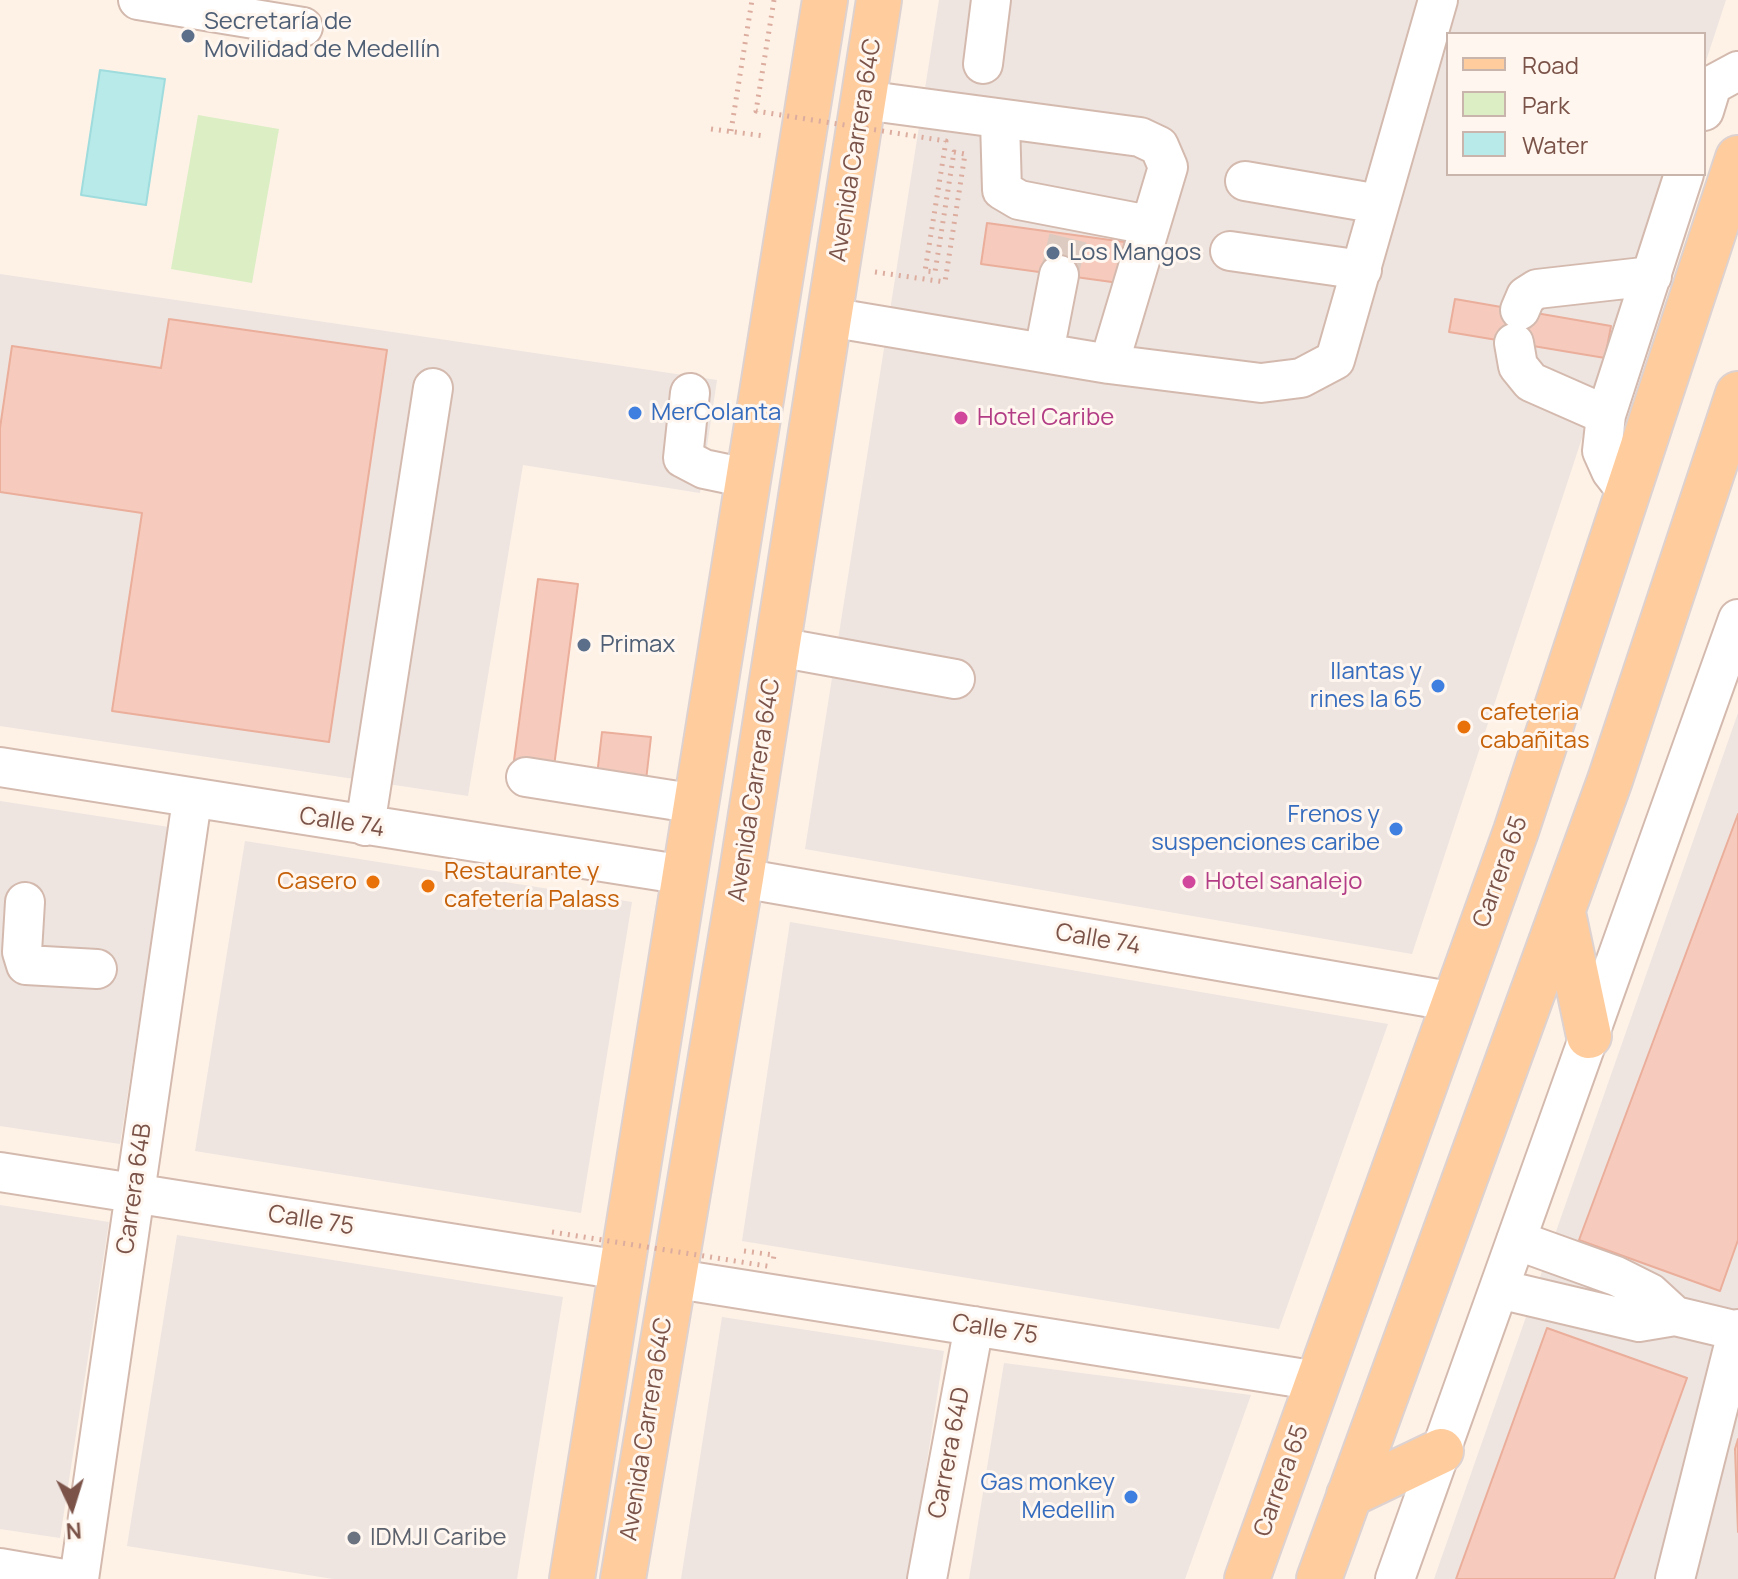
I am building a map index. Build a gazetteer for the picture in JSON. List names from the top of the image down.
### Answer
{
  "streets": {
    "main road": ["Avenida Carrera 64C", "Carrera 65"],
    "street": [
      "Calle 74",
      "Carrera 64B",
      "Calle 75",
      "Carrera 64D"
    ]
  },
  "crossings": [
    ["Avenida Carrera 64C", "Calle 74"],
    ["Avenida Carrera 64C", "Calle 75"],
    ["Calle 74", "Carrera 65"],
    ["Calle 74", "Carrera 64B"],
    ["Carrera 65", "Calle 75"],
    ["Carrera 64B", "Calle 75"],
    ["Calle 75", "Carrera 64D"]
  ],
  "places": [
    "Secretaría de Movilidad de Medellín",
    "Los Mangos",
    "MerColanta",
    "Hotel Caribe",
    "Primax",
    "llantas y rines la 65",
    "cafeteria cabañitas",
    "Frenos y suspenciones caribe",
    "Casero",
    "Hotel sanalejo",
    "Restaurante y cafetería Palass",
    "Gas monkey Medellin",
    "IDMJI Caribe"
  ],
  "legend": ["Road", "Park", "Water"],
  "north": "bottom"
}
